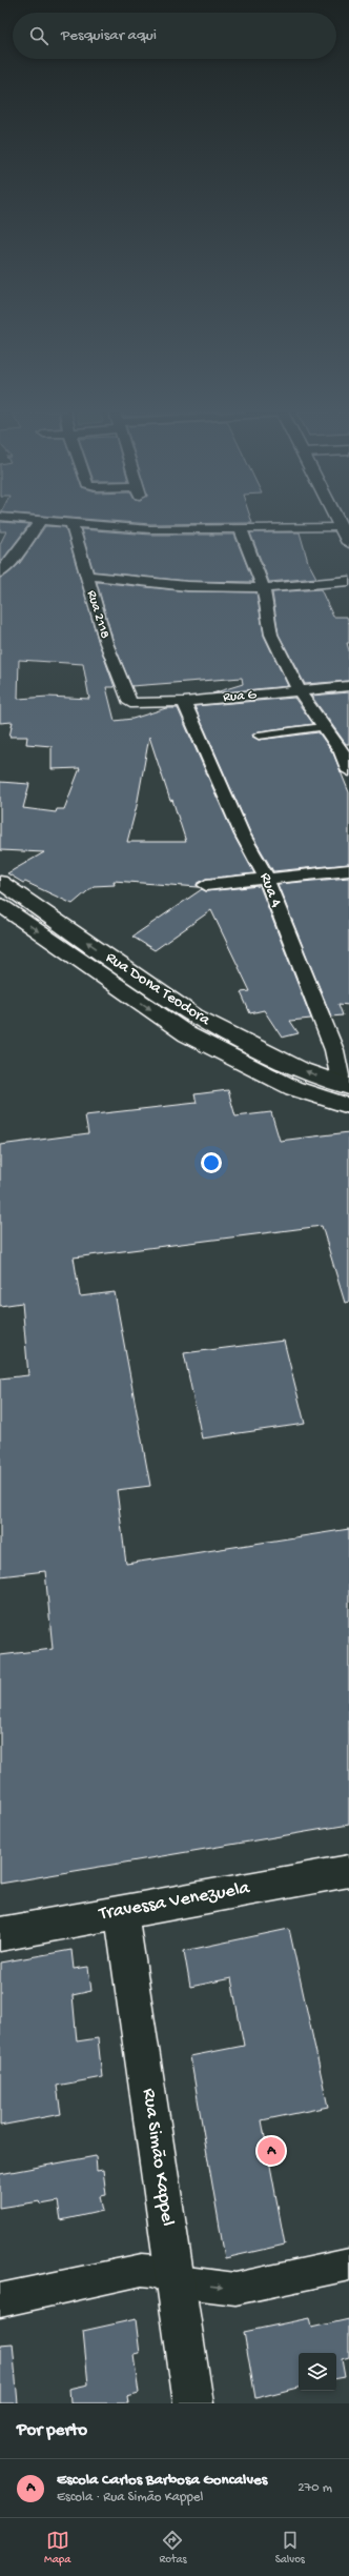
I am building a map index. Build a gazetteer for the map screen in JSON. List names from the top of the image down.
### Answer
{
  "streets": {
    "main road": ["Rua Dona Teodora", "Travessa Venezuela", "Rua Simão Kappel"],
    "street": ["Rua 2118", "Rua G", "Rua 4"]
  },
  "crossings": [
    ["Rua 2118", "Rua G"],
    ["Rua G", "Rua 4"],
    ["Rua 4", "Rua Dona Teodora"],
    ["Travessa Venezuela", "Rua Simão Kappel"]
  ],
  "page": {
    "search": "Pesquisar aqui",
    "pins": "A",
    "heading": "Por perto",
    "list": [
      {
        "mark": "A",
        "name": "Escola Carlos Barbosa Goncalves",
        "note": "Escola · Rua Simão Kappel",
        "value": "270 m"
      }
    ],
    "nav": ["Mapa", "Rotas", "Salvos"]
  }
}
